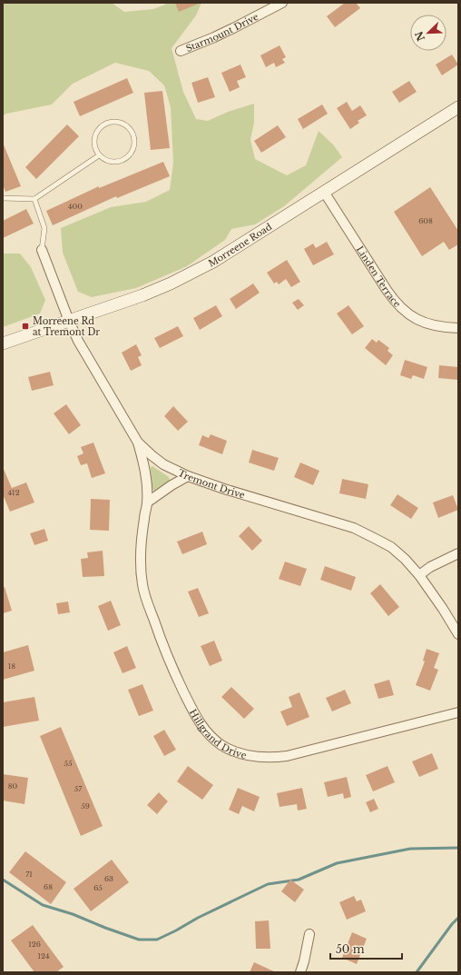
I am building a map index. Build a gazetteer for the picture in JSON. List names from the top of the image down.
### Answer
{
  "streets": {
    "street": [
      "Starmount Drive",
      "Morreene Road",
      "Linden Terrace",
      "Tremont Drive",
      "Hillgrand Drive"
    ]
  },
  "crossings": [
    ["Morreene Road", "Linden Terrace"],
    ["Morreene Road", "Tremont Drive"],
    ["Tremont Drive", "Hillgrand Drive"]
  ],
  "places": {
    "transit": ["Morreene Rd at Tremont Dr"]
  },
  "house_numbers": [
    "400",
    "608",
    "412",
    "18",
    "55",
    "80",
    "57",
    "59",
    "71",
    "63",
    "68",
    "65",
    "126",
    "124"
  ],
  "scale_bar": "50 m",
  "north": "bottom left"
}
